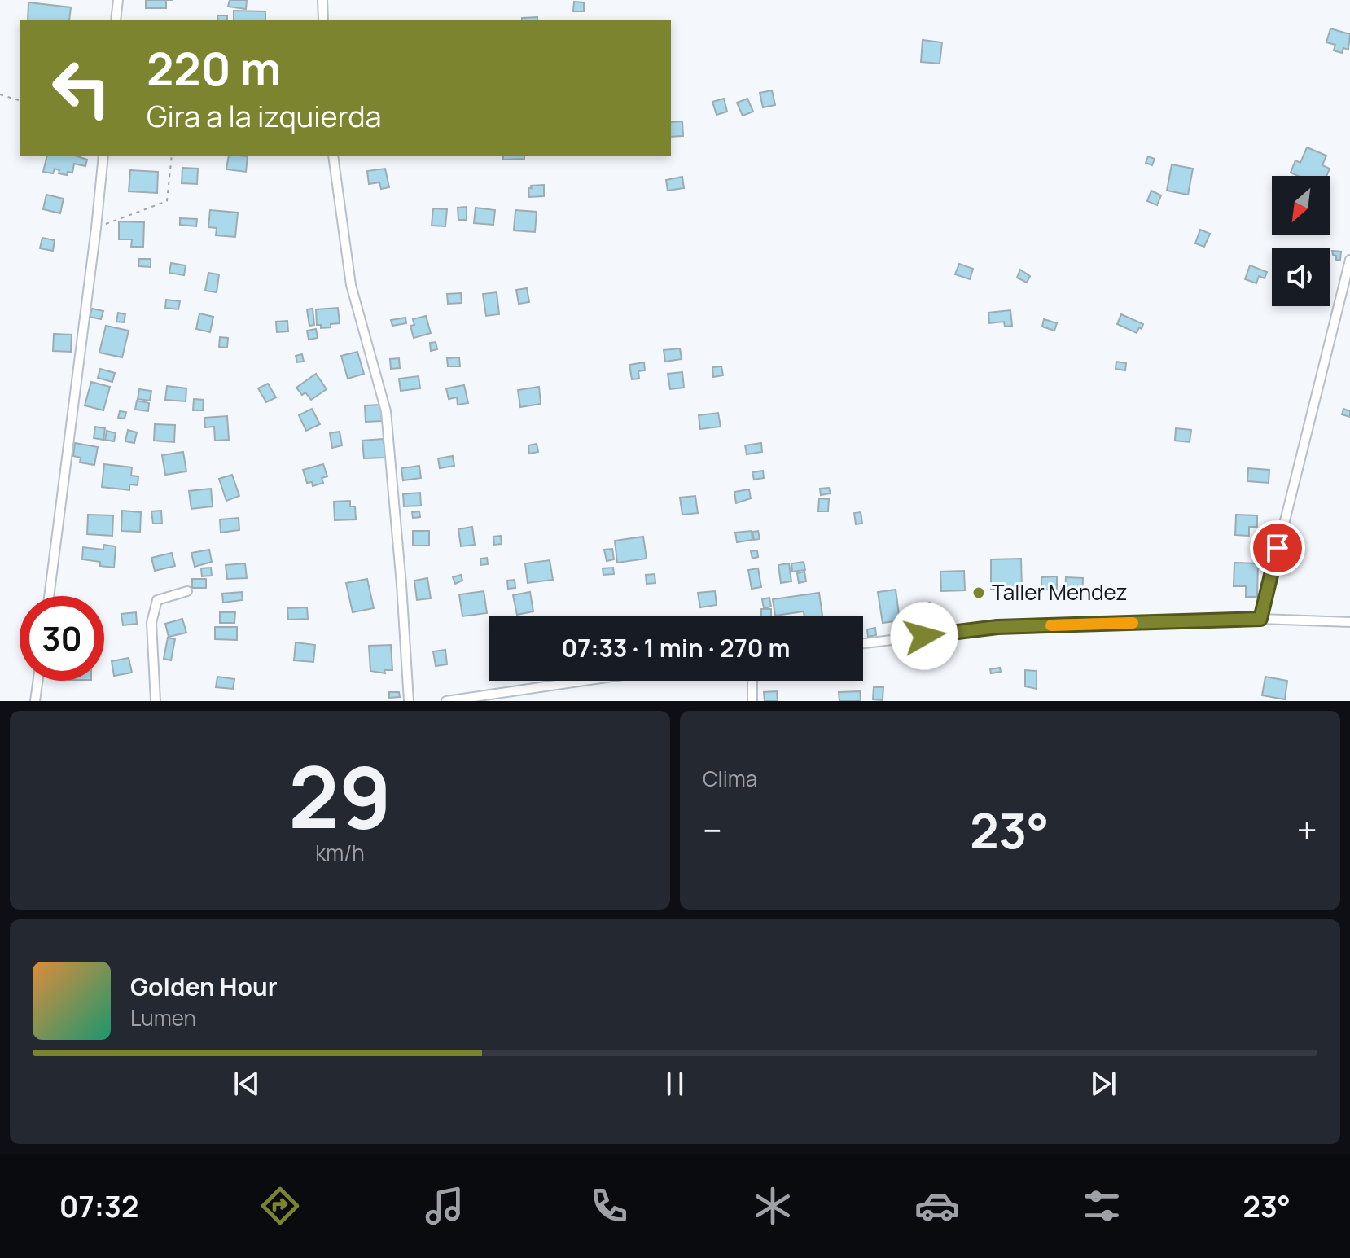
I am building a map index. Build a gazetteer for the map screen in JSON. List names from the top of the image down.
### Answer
{
  "places": ["Taller Mendez"],
  "north": "bottom left",
  "page": {
    "turn": ["220 m", "Gira a la izquierda"],
    "limit": "30",
    "trip": "07:33 · 1 min · 270 m",
    "tile": [
      ["29", "km/h"],
      "Clima"
    ],
    "heat": ["−", "23°", "+"],
    "song": ["Golden Hour", "Lumen"],
    "tabs": ["07:32", "23°"]
  }
}
